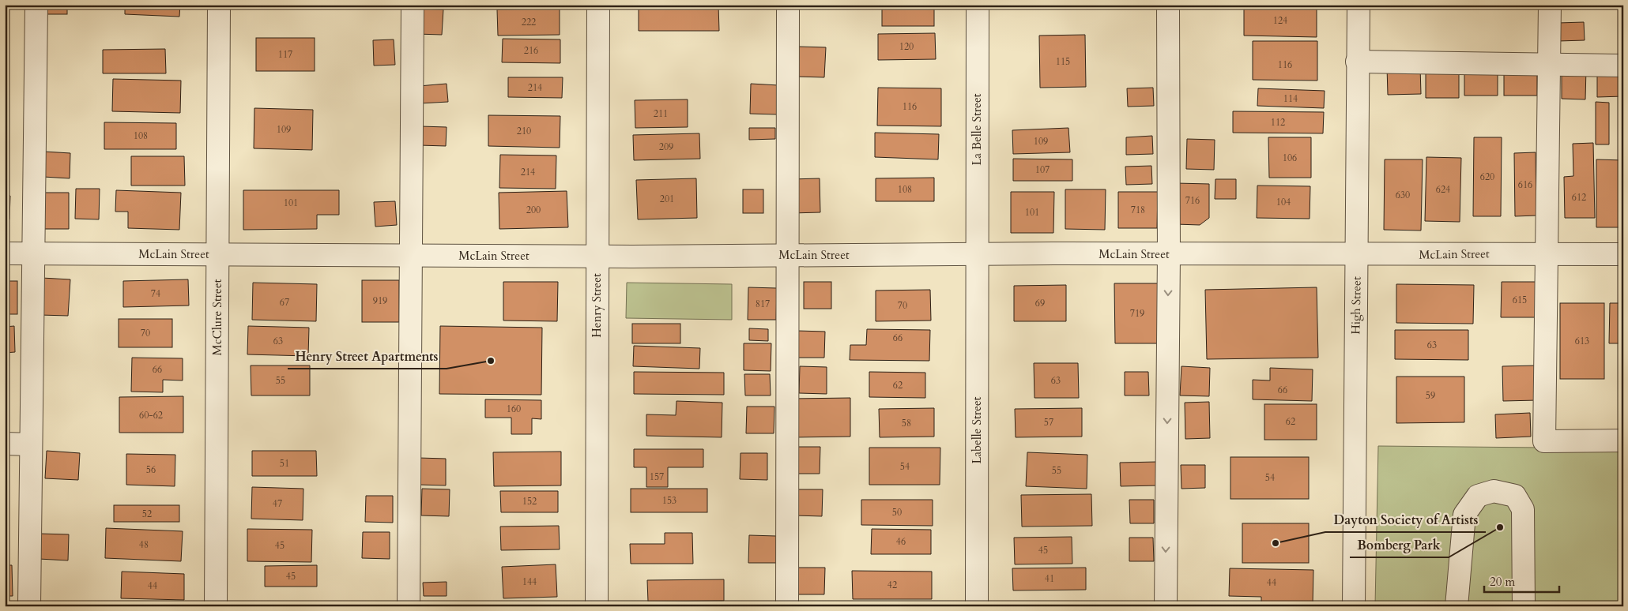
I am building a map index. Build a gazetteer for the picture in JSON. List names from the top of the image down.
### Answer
{
  "streets": {
    "street": [
      "La Belle Street",
      "McLain Street",
      "Henry Street",
      "High Street",
      "McClure Street",
      "Labelle Street"
    ]
  },
  "crossings": [
    ["La Belle Street", "McLain Street"],
    ["La Belle Street", "Labelle Street"],
    ["McLain Street", "Henry Street"],
    ["McLain Street", "High Street"],
    ["McLain Street", "McClure Street"],
    ["McLain Street", "Labelle Street"]
  ],
  "places": ["Henry Street Apartments", "Bomberg Park", "Dayton Society of Artists"],
  "house_numbers": [
    "124",
    "222",
    "120",
    "216",
    "117",
    "115",
    "116",
    "214",
    "114",
    "116",
    "211",
    "112",
    "109",
    "210",
    "108",
    "109",
    "209",
    "106",
    "107",
    "214",
    "620",
    "616",
    "108",
    "624",
    "630",
    "612",
    "201",
    "716",
    "104",
    "101",
    "200",
    "718",
    "101",
    "74",
    "615",
    "919",
    "67",
    "69",
    "817",
    "70",
    "719",
    "70",
    "66",
    "63",
    "613",
    "63",
    "66",
    "55",
    "63",
    "62",
    "66",
    "59",
    "160",
    "60-62",
    "62",
    "57",
    "58",
    "51",
    "54",
    "56",
    "55",
    "157",
    "54",
    "153",
    "152",
    "47",
    "50",
    "52",
    "46",
    "48",
    "45",
    "45",
    "45",
    "41",
    "144",
    "44",
    "42",
    "44"
  ],
  "scale_bar": "20 m"
}
